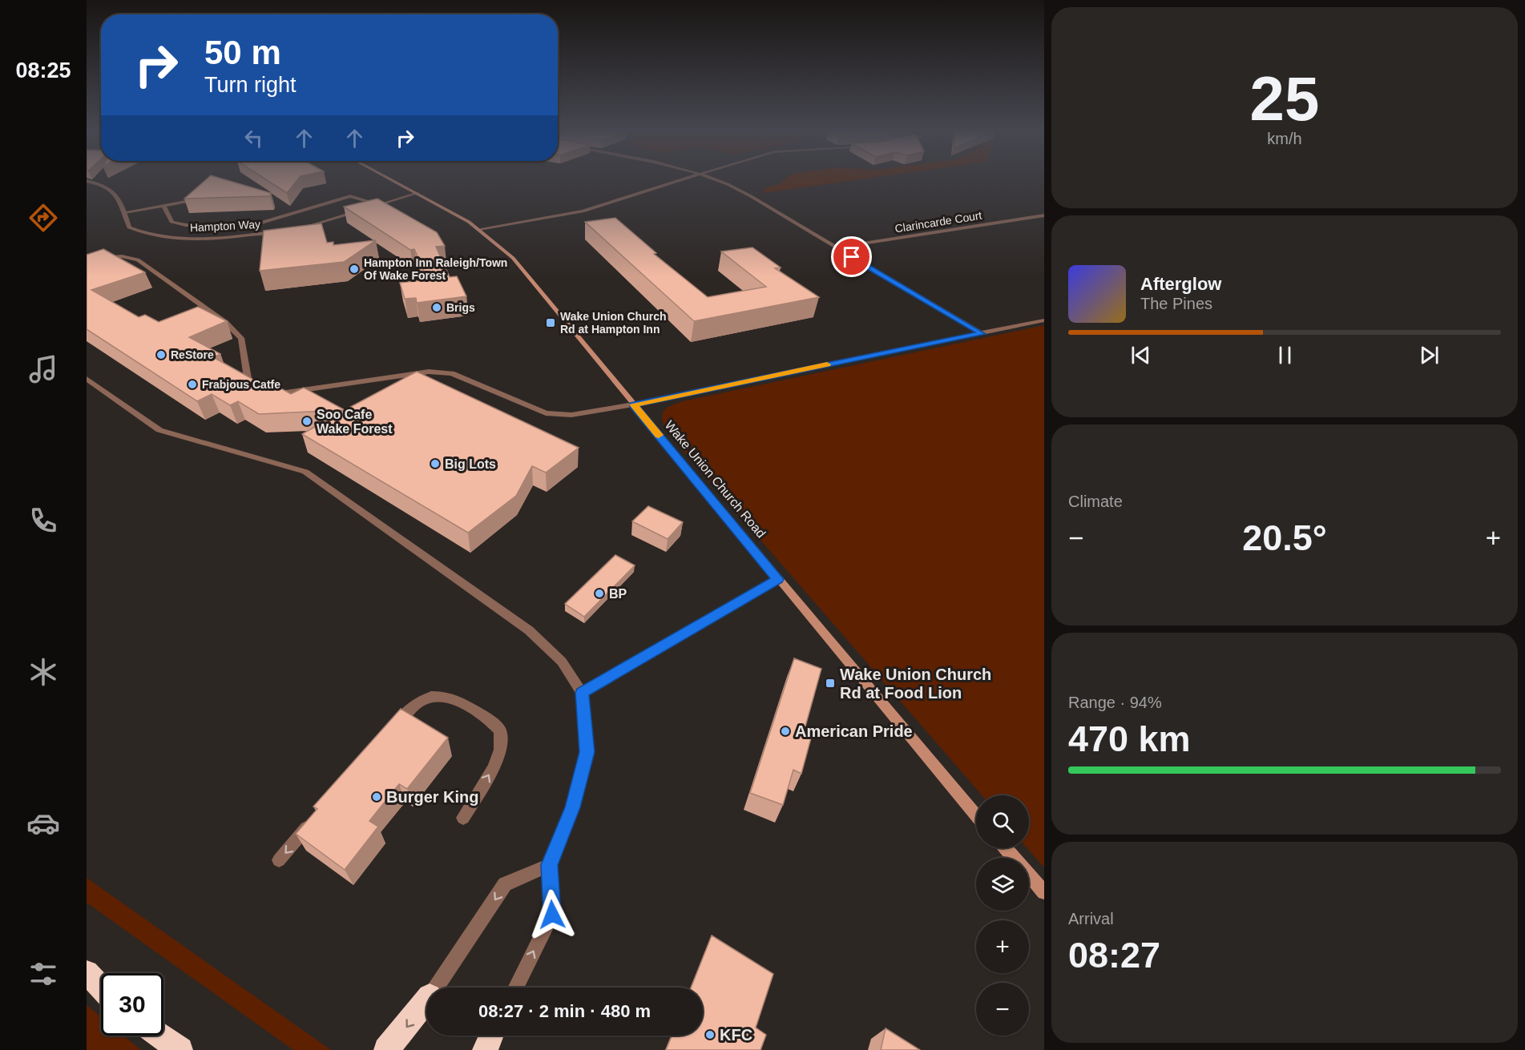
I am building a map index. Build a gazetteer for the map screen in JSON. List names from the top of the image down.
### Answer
{
  "streets": {
    "street": ["Clarincarde Court", "Hampton Way", "Wake Union Church Road"]
  },
  "places": {
    "other": [
      "Hampton Inn Raleigh/Town Of Wake Forest",
      "Brigs",
      "ReStore",
      "Frabjous Catfe",
      "Soo Cafe Wake Forest",
      "Big Lots",
      "BP",
      "American Pride",
      "Burger King",
      "KFC"
    ],
    "transit": ["Wake Union Church Rd at Hampton Inn", "Wake Union Church Rd at Food Lion"]
  },
  "page": {
    "tabs": "08:25",
    "tile": [
      ["25", "km/h"],
      "Climate",
      ["Range · 94%", "470 km"],
      ["Arrival", "08:27"]
    ],
    "turn": ["50 m", "Turn right"],
    "song": ["Afterglow", "The Pines"],
    "heat": ["−", "20.5°", "+"],
    "map_buttons": ["+", "−"],
    "limit": "30",
    "trip": "08:27 · 2 min · 480 m"
  }
}
